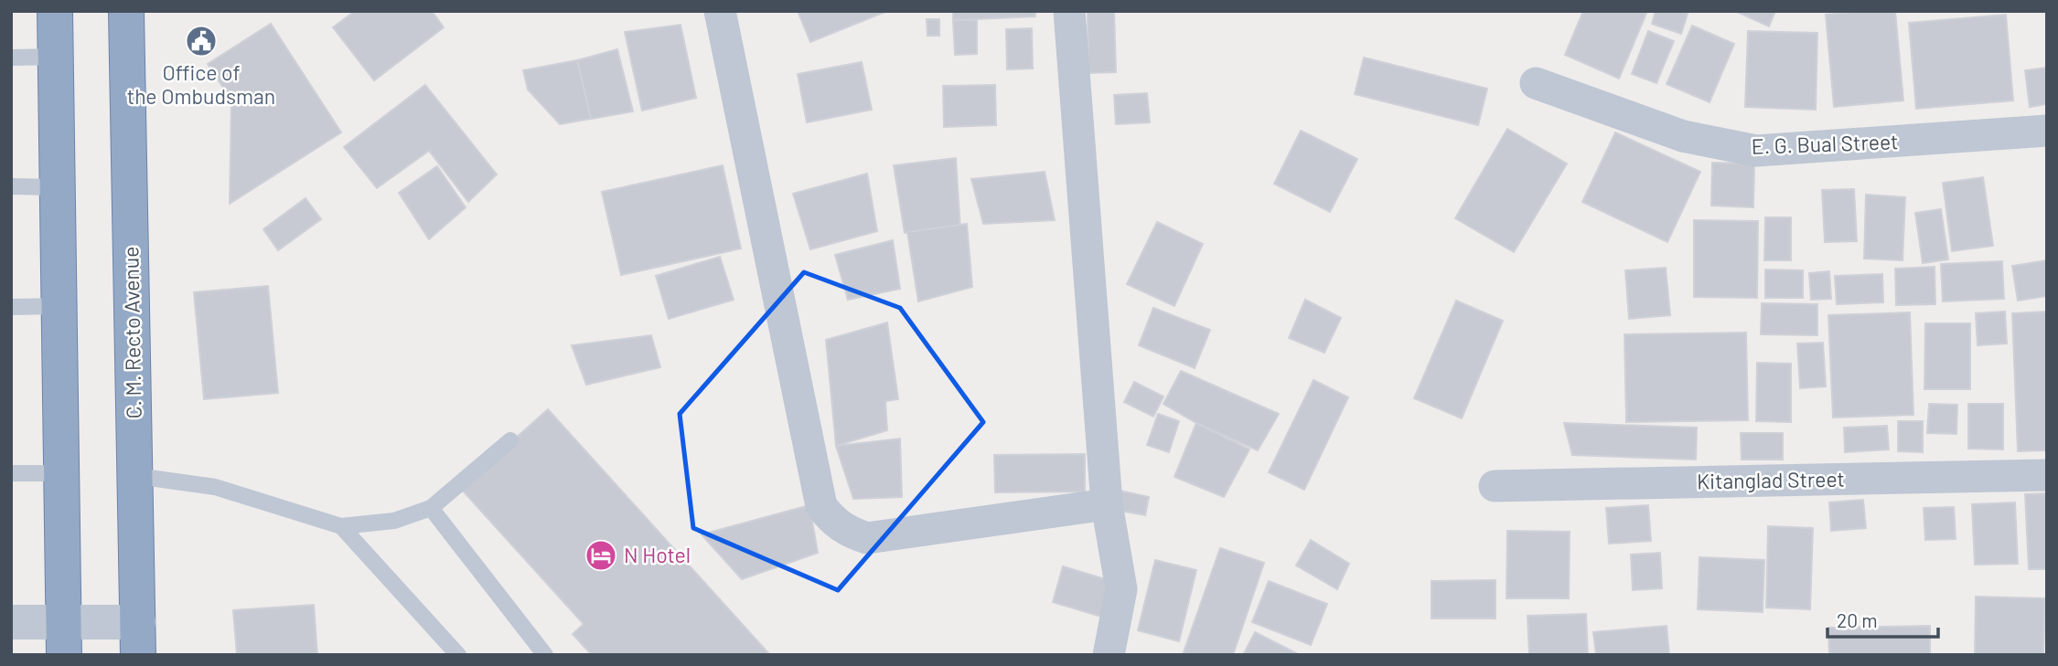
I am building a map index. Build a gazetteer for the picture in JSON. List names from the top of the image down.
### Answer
{
  "streets": {
    "highway": ["C. M. Recto Avenue"],
    "street": ["E. G. Bual Street", "Kitanglad Street"]
  },
  "places": {
    "public building": ["Office of the Ombudsman"],
    "hotel": ["N Hotel"]
  },
  "scale_bar": "20 m"
}
